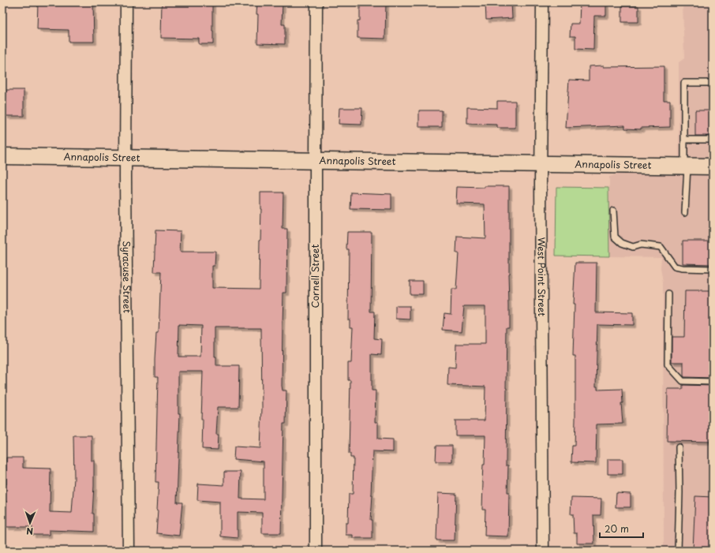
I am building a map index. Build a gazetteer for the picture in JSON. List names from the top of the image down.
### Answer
{
  "streets": {
    "street": [
      "Annapolis Street",
      "Cornell Street",
      "West Point Street",
      "Syracuse Street"
    ]
  },
  "crossings": [
    ["Annapolis Street", "Cornell Street"],
    ["Annapolis Street", "West Point Street"],
    ["Annapolis Street", "Syracuse Street"]
  ],
  "scale_bar": "20 m",
  "north": "bottom"
}
